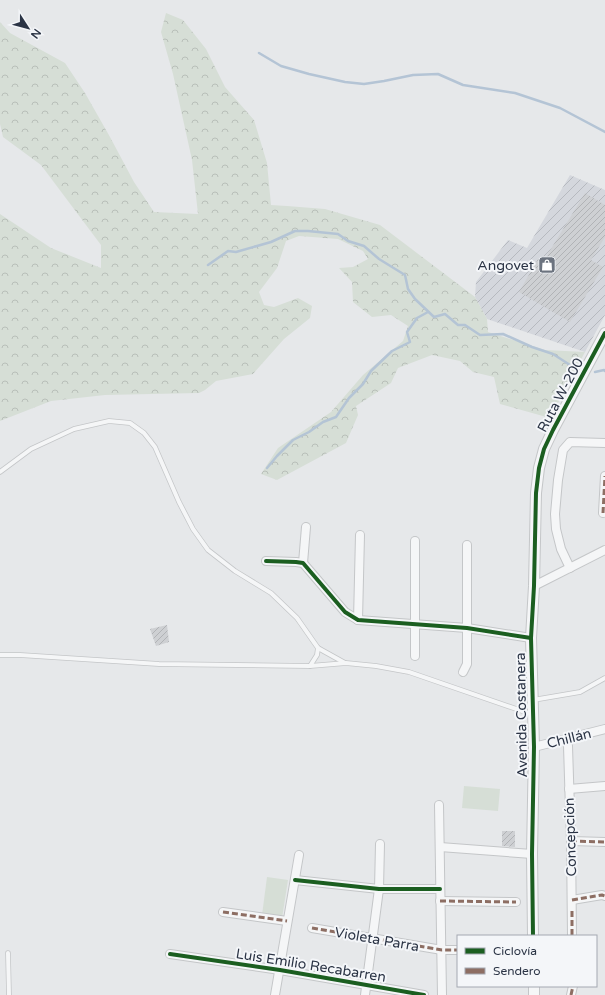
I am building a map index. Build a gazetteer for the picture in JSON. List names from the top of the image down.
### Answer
{
  "streets": {
    "street": [
      "Ruta W-200",
      "Avenida Costanera",
      "Chillán",
      "Concepción",
      "Violeta Parra",
      "Luis Emilio Recabarren"
    ]
  },
  "crossings": [
    ["Ruta W-200", "Avenida Costanera"],
    ["Avenida Costanera", "Chillán"],
    ["Chillán", "Concepción"]
  ],
  "places": {
    "shop": ["Angovet"]
  },
  "legend": ["Ciclovía", "Sendero"],
  "north": "bottom right"
}
